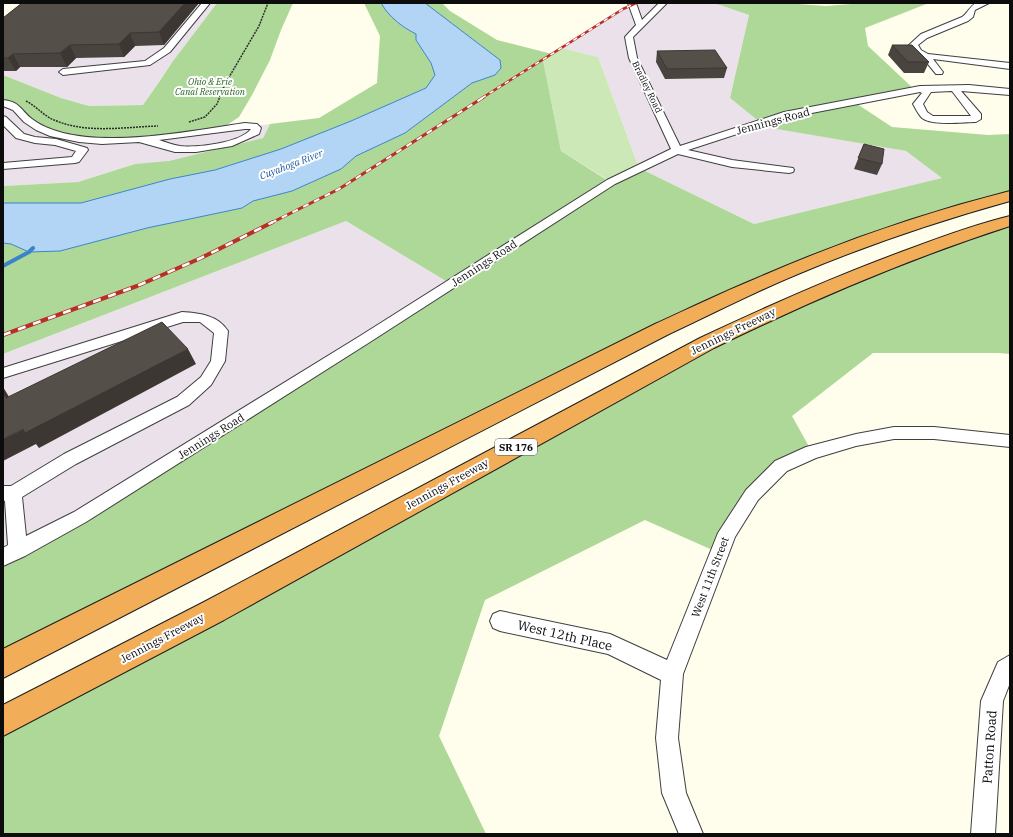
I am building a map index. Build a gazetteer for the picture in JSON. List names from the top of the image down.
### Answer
{
  "streets": {
    "highway": ["Jennings Freeway", "SR 176"],
    "street": [
      "Bradley Road",
      "Jennings Road",
      "West 11th Street",
      "West 12th Place",
      "Patton Road"
    ]
  },
  "crossings": [
    ["Bradley Road", "Jennings Road"],
    ["West 11th Street", "West 12th Place"]
  ],
  "water": ["Cuyahoga River"],
  "parks": ["Ohio & Erie Canal Reservation"]
}
